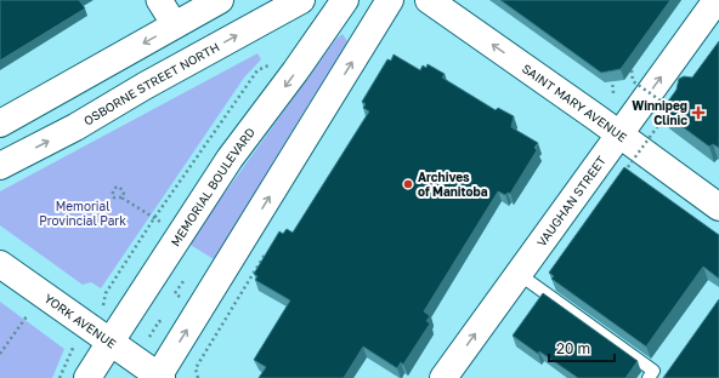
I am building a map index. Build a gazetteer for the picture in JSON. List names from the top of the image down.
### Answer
{
  "streets": {
    "main road": [
      "OSBORNE STREET NORTH",
      "SAINT MARY AVENUE",
      "MEMORIAL BOULEVARD",
      "VAUGHAN STREET",
      "YORK AVENUE"
    ]
  },
  "crossings": [
    ["SAINT MARY AVENUE", "VAUGHAN STREET"],
    ["MEMORIAL BOULEVARD", "YORK AVENUE"]
  ],
  "one_way": ["SAINT MARY AVENUE", "VAUGHAN STREET"],
  "parks": ["Memorial Provincial Park"],
  "places": {
    "health": ["Winnipeg Clinic"],
    "other": ["Archives of Manitoba"]
  },
  "scale_bar": "20 m"
}
